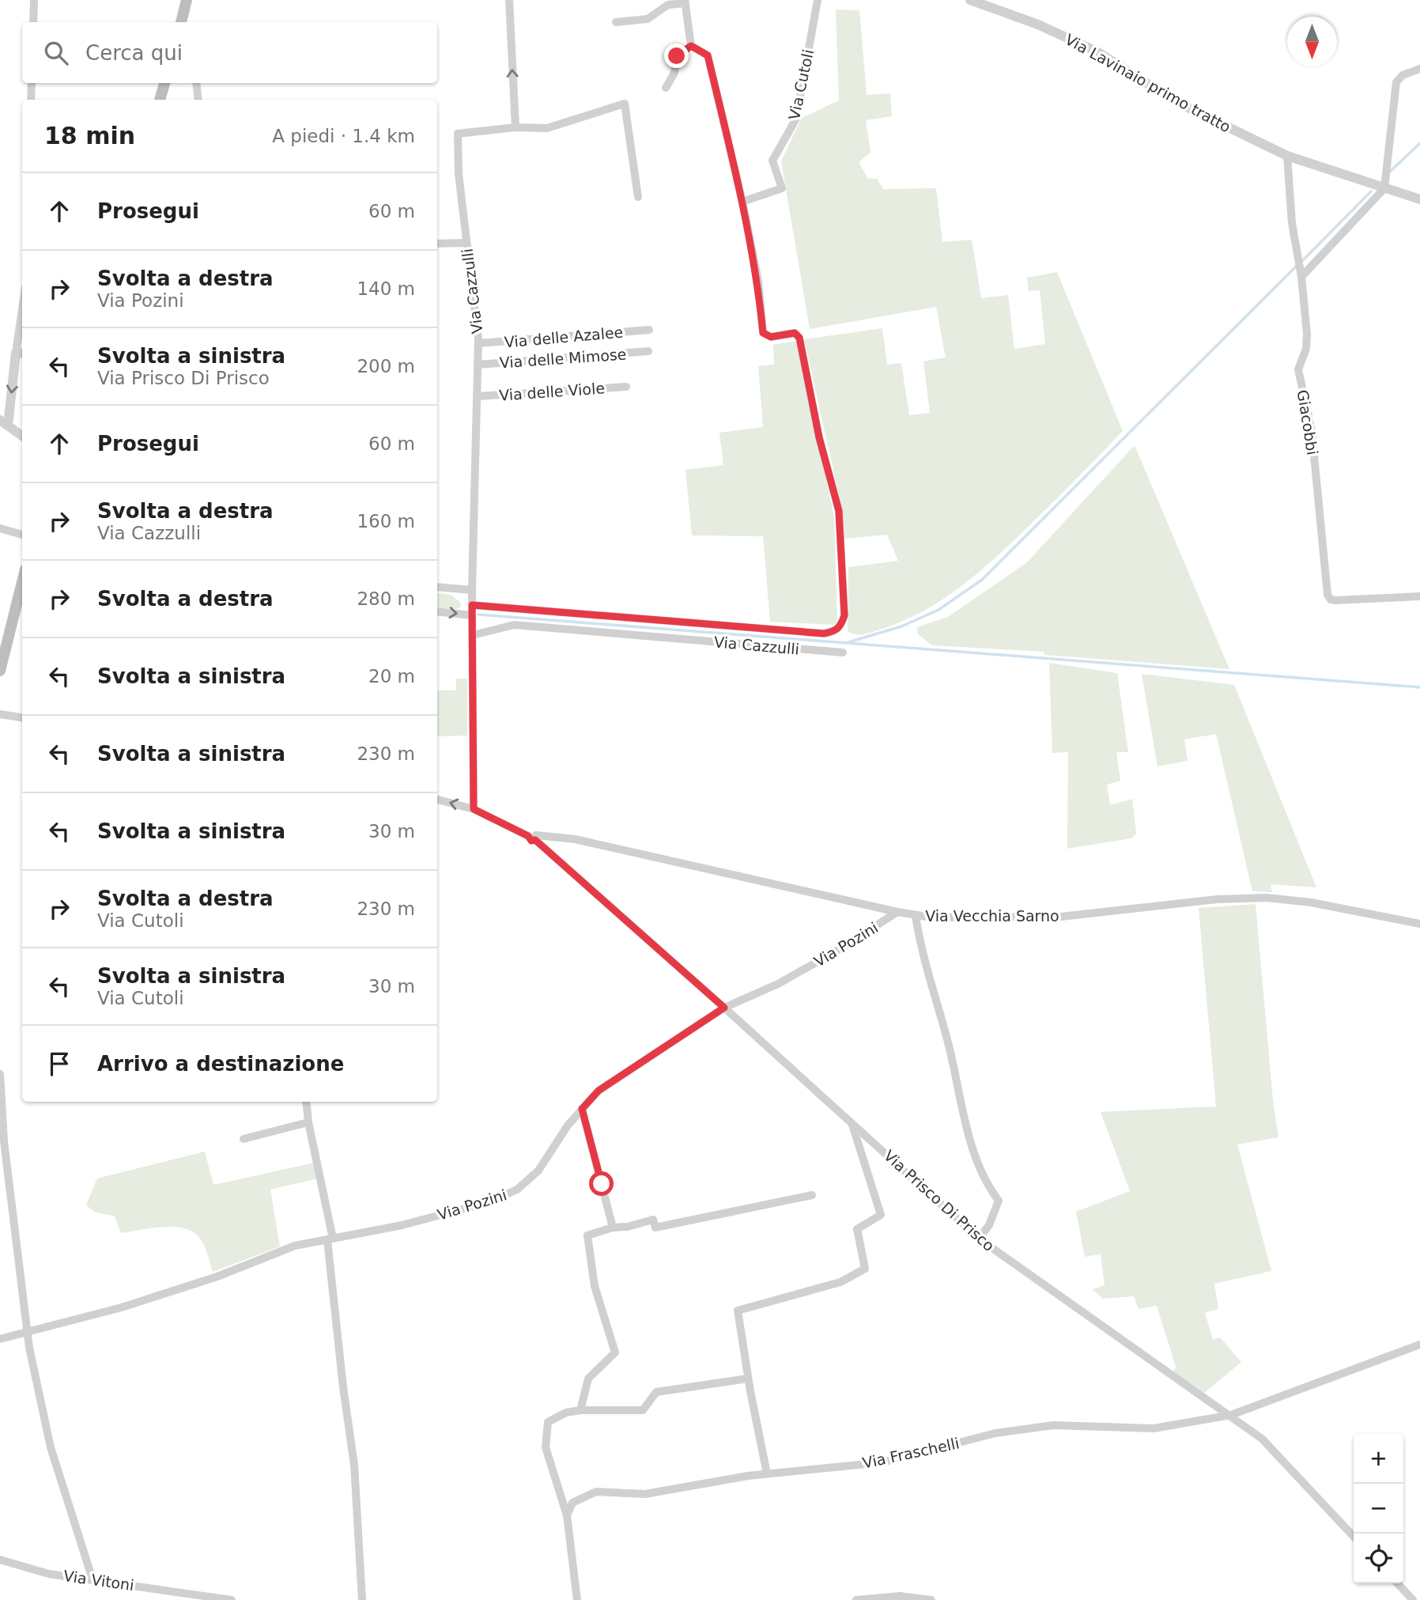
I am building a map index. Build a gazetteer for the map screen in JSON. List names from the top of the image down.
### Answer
{
  "streets": {
    "street": [
      "Via Lavinaio primo tratto",
      "Via Cutoli",
      "Via Cazzulli",
      "Via delle Azalee",
      "Via delle Mimose",
      "Via delle Viole",
      "Giacobbi",
      "Via Vecchia Sarno",
      "Via Pozini",
      "Via Prisco Di Prisco",
      "Via Fraschelli",
      "Via Vitoni"
    ]
  },
  "crossings": [
    ["Via Lavinaio primo tratto", "Giacobbi"],
    ["Via Cazzulli", "Via delle Azalee"],
    ["Via Cazzulli", "Via delle Mimose"],
    ["Via Cazzulli", "Via delle Viole"],
    ["Via Vecchia Sarno", "Via Pozini"],
    ["Via Vecchia Sarno", "Via Prisco Di Prisco"],
    ["Via Pozini", "Via Prisco Di Prisco"],
    ["Via Prisco Di Prisco", "Via Fraschelli"]
  ],
  "north": "bottom",
  "page": {
    "search": "Cerca qui",
    "heading": ["18 min", "A piedi · 1.4 km"],
    "list": [
      ["Prosegui", "60 m"],
      ["Svolta a destra", "Via Pozini", "140 m"],
      ["Svolta a sinistra", "Via Prisco Di Prisco", "200 m"],
      ["Prosegui", "60 m"],
      ["Svolta a destra", "Via Cazzulli", "160 m"],
      ["Svolta a destra", "280 m"],
      ["Svolta a sinistra", "20 m"],
      ["Svolta a sinistra", "230 m"],
      ["Svolta a sinistra", "30 m"],
      ["Svolta a destra", "Via Cutoli", "230 m"],
      ["Svolta a sinistra", "Via Cutoli", "30 m"],
      "Arrivo a destinazione"
    ],
    "map_buttons": ["+", "−"]
  }
}
